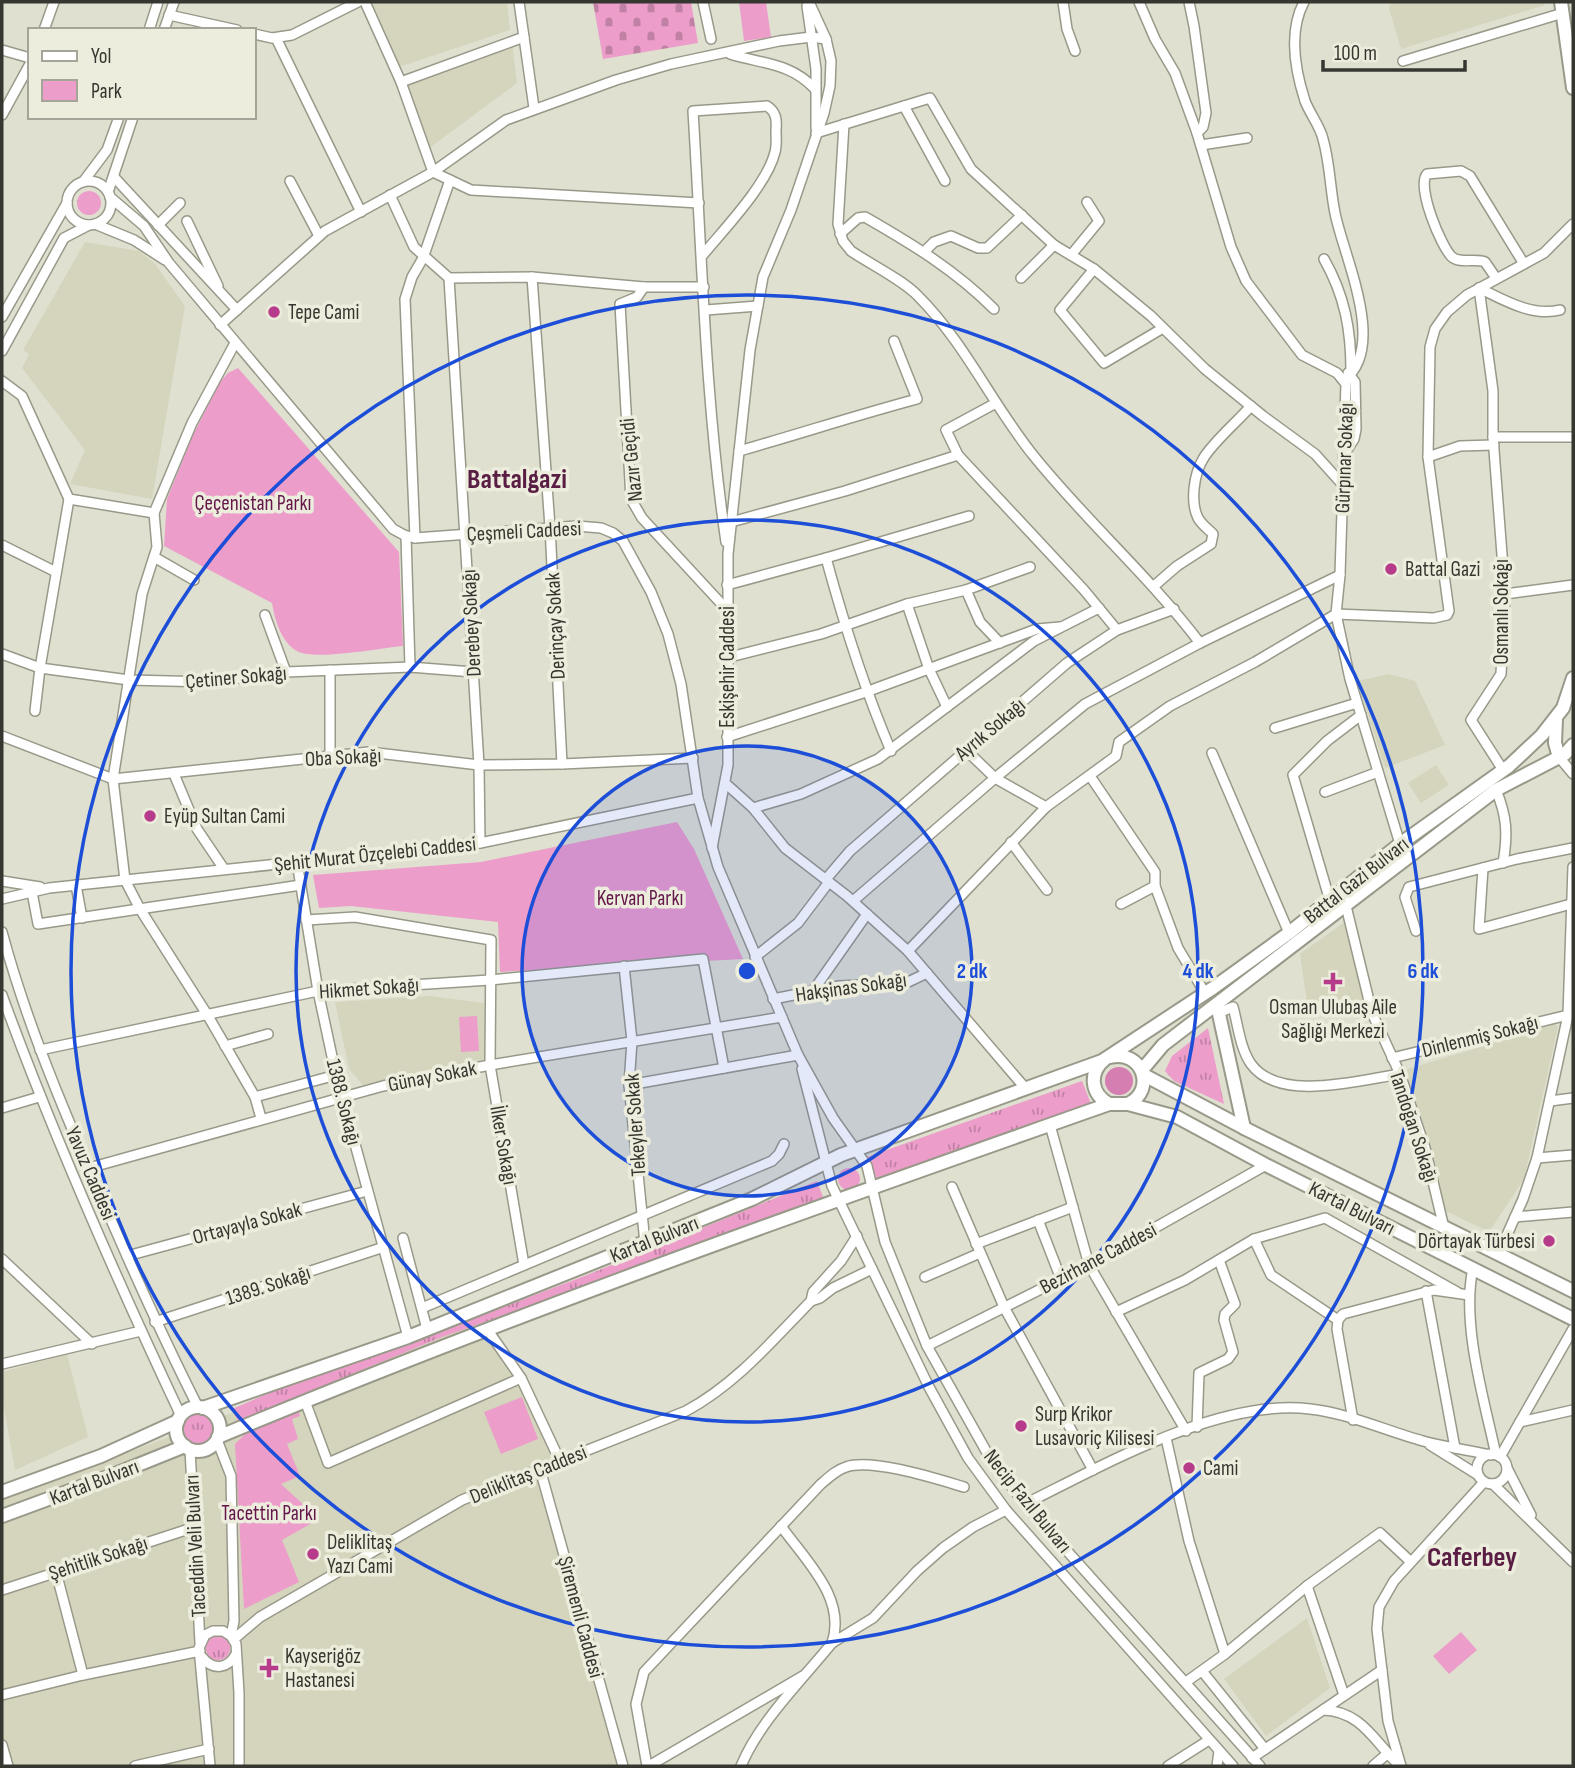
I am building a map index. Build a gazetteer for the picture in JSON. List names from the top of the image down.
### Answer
{
  "streets": {
    "main road": ["Battal Gazi Bulvarı", "Kartal Bulvarı"],
    "street": [
      "Gürpınar Sokağı",
      "Nazır Geçidi",
      "Çeşmeli Caddesi",
      "Osmanlı Sokağı",
      "Derebey Sokağı",
      "Derinçay Sokak",
      "Eskişehir Caddesi",
      "Çetiner Sokağı",
      "Ayrık Sokağı",
      "Oba Sokağı",
      "Şehit Murat Özçelebi Caddesi",
      "Hakşinas Sokağı",
      "Hikmet Sokağı",
      "Dinlenmiş Sokağı",
      "Günay Sokak",
      "1388. Sokağı",
      "Tekeyler Sokak",
      "Tandoğan Sokağı",
      "İlker Sokağı",
      "Yavuz Caddesi",
      "Ortayayla Sokak",
      "Bezirhane Caddesi",
      "1389. Sokağı",
      "Deliklitaş Caddesi",
      "Necip Fazıl Bulvarı",
      "Taceddin Veli Bulvarı",
      "Şehitlik Sokağı",
      "Şiremenli Caddesi"
    ]
  },
  "crossings": [
    ["Gürpınar Sokağı", "Battal Gazi Bulvarı"],
    ["Nazır Geçidi", "Eskişehir Caddesi"],
    ["Çeşmeli Caddesi", "Derebey Sokağı"],
    ["Çeşmeli Caddesi", "Derinçay Sokak"],
    ["Çeşmeli Caddesi", "Eskişehir Caddesi"],
    ["Çeşmeli Caddesi", "Ayrık Sokağı"],
    ["Çeşmeli Caddesi", "Oba Sokağı"],
    ["Çeşmeli Caddesi", "Şehit Murat Özçelebi Caddesi"],
    ["Çeşmeli Caddesi", "Hakşinas Sokağı"],
    ["Çeşmeli Caddesi", "Günay Sokak"],
    ["Çeşmeli Caddesi", "Kartal Bulvarı"],
    ["Çeşmeli Caddesi", "Necip Fazıl Bulvarı"],
    ["Osmanlı Sokağı", "Battal Gazi Bulvarı"],
    ["Derebey Sokağı", "Çetiner Sokağı"],
    ["Derebey Sokağı", "Oba Sokağı"],
    ["Derebey Sokağı", "Şehit Murat Özçelebi Caddesi"],
    ["Derinçay Sokak", "Oba Sokağı"],
    ["Şehit Murat Özçelebi Caddesi", "1388. Sokağı"],
    ["Battal Gazi Bulvarı", "Tandoğan Sokağı"],
    ["Battal Gazi Bulvarı", "Kartal Bulvarı"],
    ["Hikmet Sokağı", "Günay Sokak"],
    ["Hikmet Sokağı", "1388. Sokağı"],
    ["Hikmet Sokağı", "Tekeyler Sokak"],
    ["Hikmet Sokağı", "İlker Sokağı"],
    ["Hikmet Sokağı", "Yavuz Caddesi"],
    ["Dinlenmiş Sokağı", "Tandoğan Sokağı"],
    ["Günay Sokak", "1388. Sokağı"],
    ["Günay Sokak", "Tekeyler Sokak"],
    ["Günay Sokak", "İlker Sokağı"],
    ["Günay Sokak", "Yavuz Caddesi"],
    ["1388. Sokağı", "İlker Sokağı"],
    ["1388. Sokağı", "Kartal Bulvarı"],
    ["1388. Sokağı", "Ortayayla Sokak"],
    ["1388. Sokağı", "1389. Sokağı"],
    ["Tekeyler Sokak", "Kartal Bulvarı"],
    ["Tandoğan Sokağı", "Kartal Bulvarı"],
    ["Yavuz Caddesi", "Kartal Bulvarı"],
    ["Yavuz Caddesi", "Ortayayla Sokak"],
    ["Yavuz Caddesi", "1389. Sokağı"],
    ["Yavuz Caddesi", "Taceddin Veli Bulvarı"],
    ["Kartal Bulvarı", "Bezirhane Caddesi"],
    ["Kartal Bulvarı", "Necip Fazıl Bulvarı"],
    ["Kartal Bulvarı", "Taceddin Veli Bulvarı"],
    ["Bezirhane Caddesi", "Necip Fazıl Bulvarı"],
    ["Deliklitaş Caddesi", "Necip Fazıl Bulvarı"],
    ["Deliklitaş Caddesi", "Taceddin Veli Bulvarı"],
    ["Deliklitaş Caddesi", "Şiremenli Caddesi"],
    ["Taceddin Veli Bulvarı", "Şehitlik Sokağı"]
  ],
  "districts": ["Battalgazi", "Caferbey"],
  "parks": ["Çeçenistan Parkı", "Kervan Parkı", "Tacettin Parkı"],
  "places": {
    "other": [
      "Tepe Cami",
      "Battal Gazi",
      "Eyüp Sultan Cami",
      "Dörtayak Türbesi",
      "Surp Krikor Lusavoriç Kilisesi",
      "Cami",
      "Deliklitaş Yazı Cami"
    ],
    "health": ["Osman Ulubaş Aile Sağlığı Merkezi", "Kayserigöz Hastanesi"]
  },
  "legend": ["Yol", "Park"],
  "scale_bar": "100 m",
  "rings": ["2 dk", "4 dk", "6 dk"]
}
